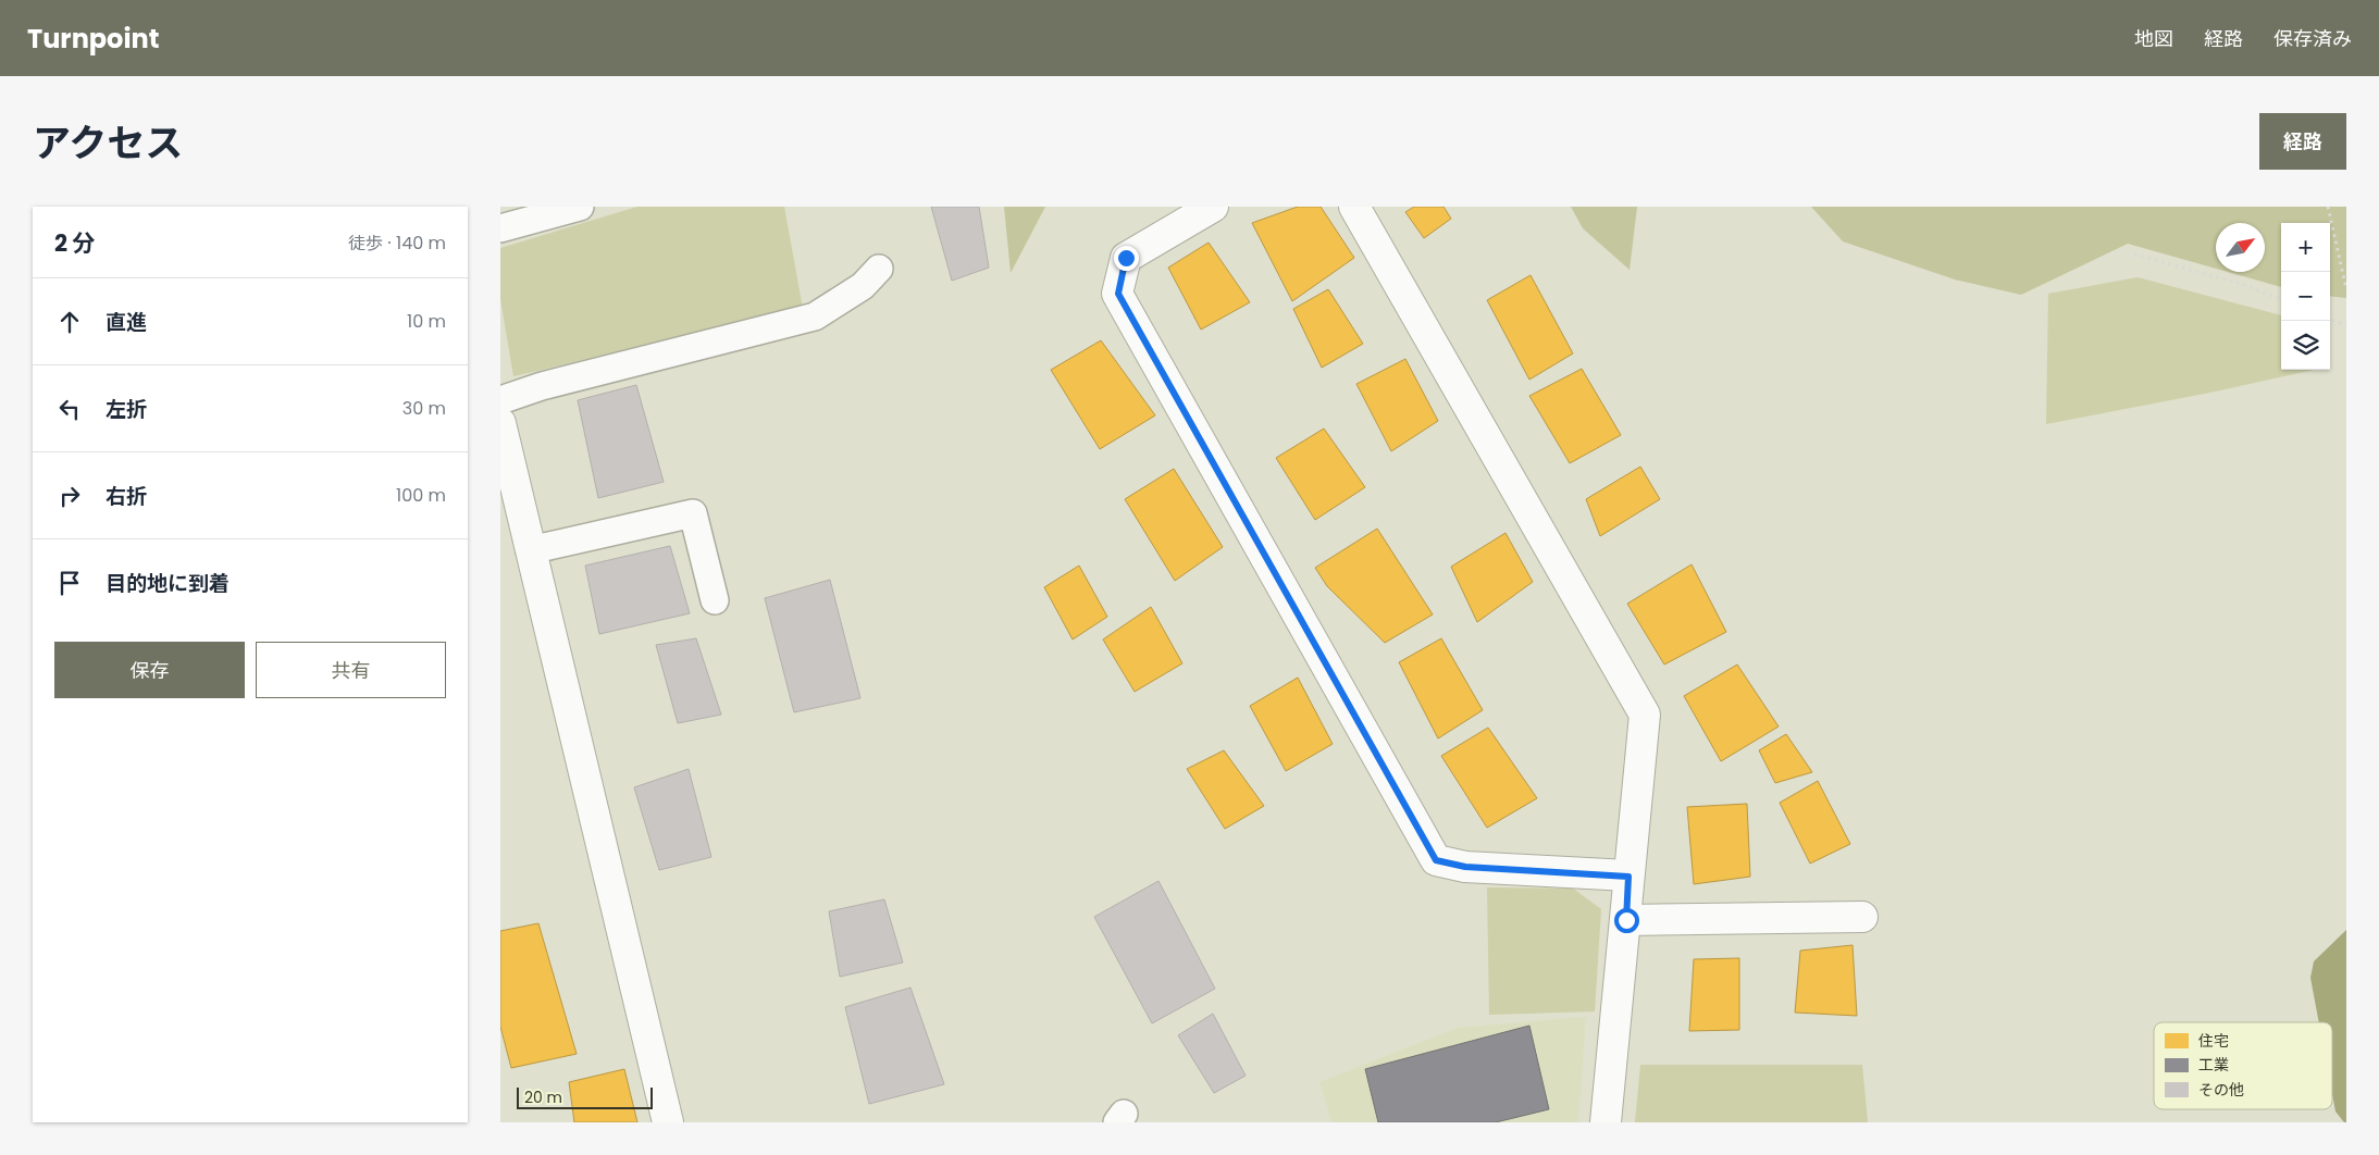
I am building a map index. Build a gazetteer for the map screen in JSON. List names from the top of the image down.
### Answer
{
  "legend": ["住宅", "工業", "その他"],
  "scale_bar": "20 m",
  "north": "top right",
  "page": {
    "header": "Turnpoint",
    "nav": ["地図", "経路", "保存済み"],
    "title": "アクセス",
    "buttons": [
      "経路",
      ["保存", "共有"]
    ],
    "heading": ["2 分", "徒歩 · 140 m"],
    "map_buttons": ["+", "−"],
    "list": [
      ["直進", "10 m"],
      ["左折", "30 m"],
      ["右折", "100 m"],
      "目的地に到着"
    ],
    "scale": "20 m"
  }
}
